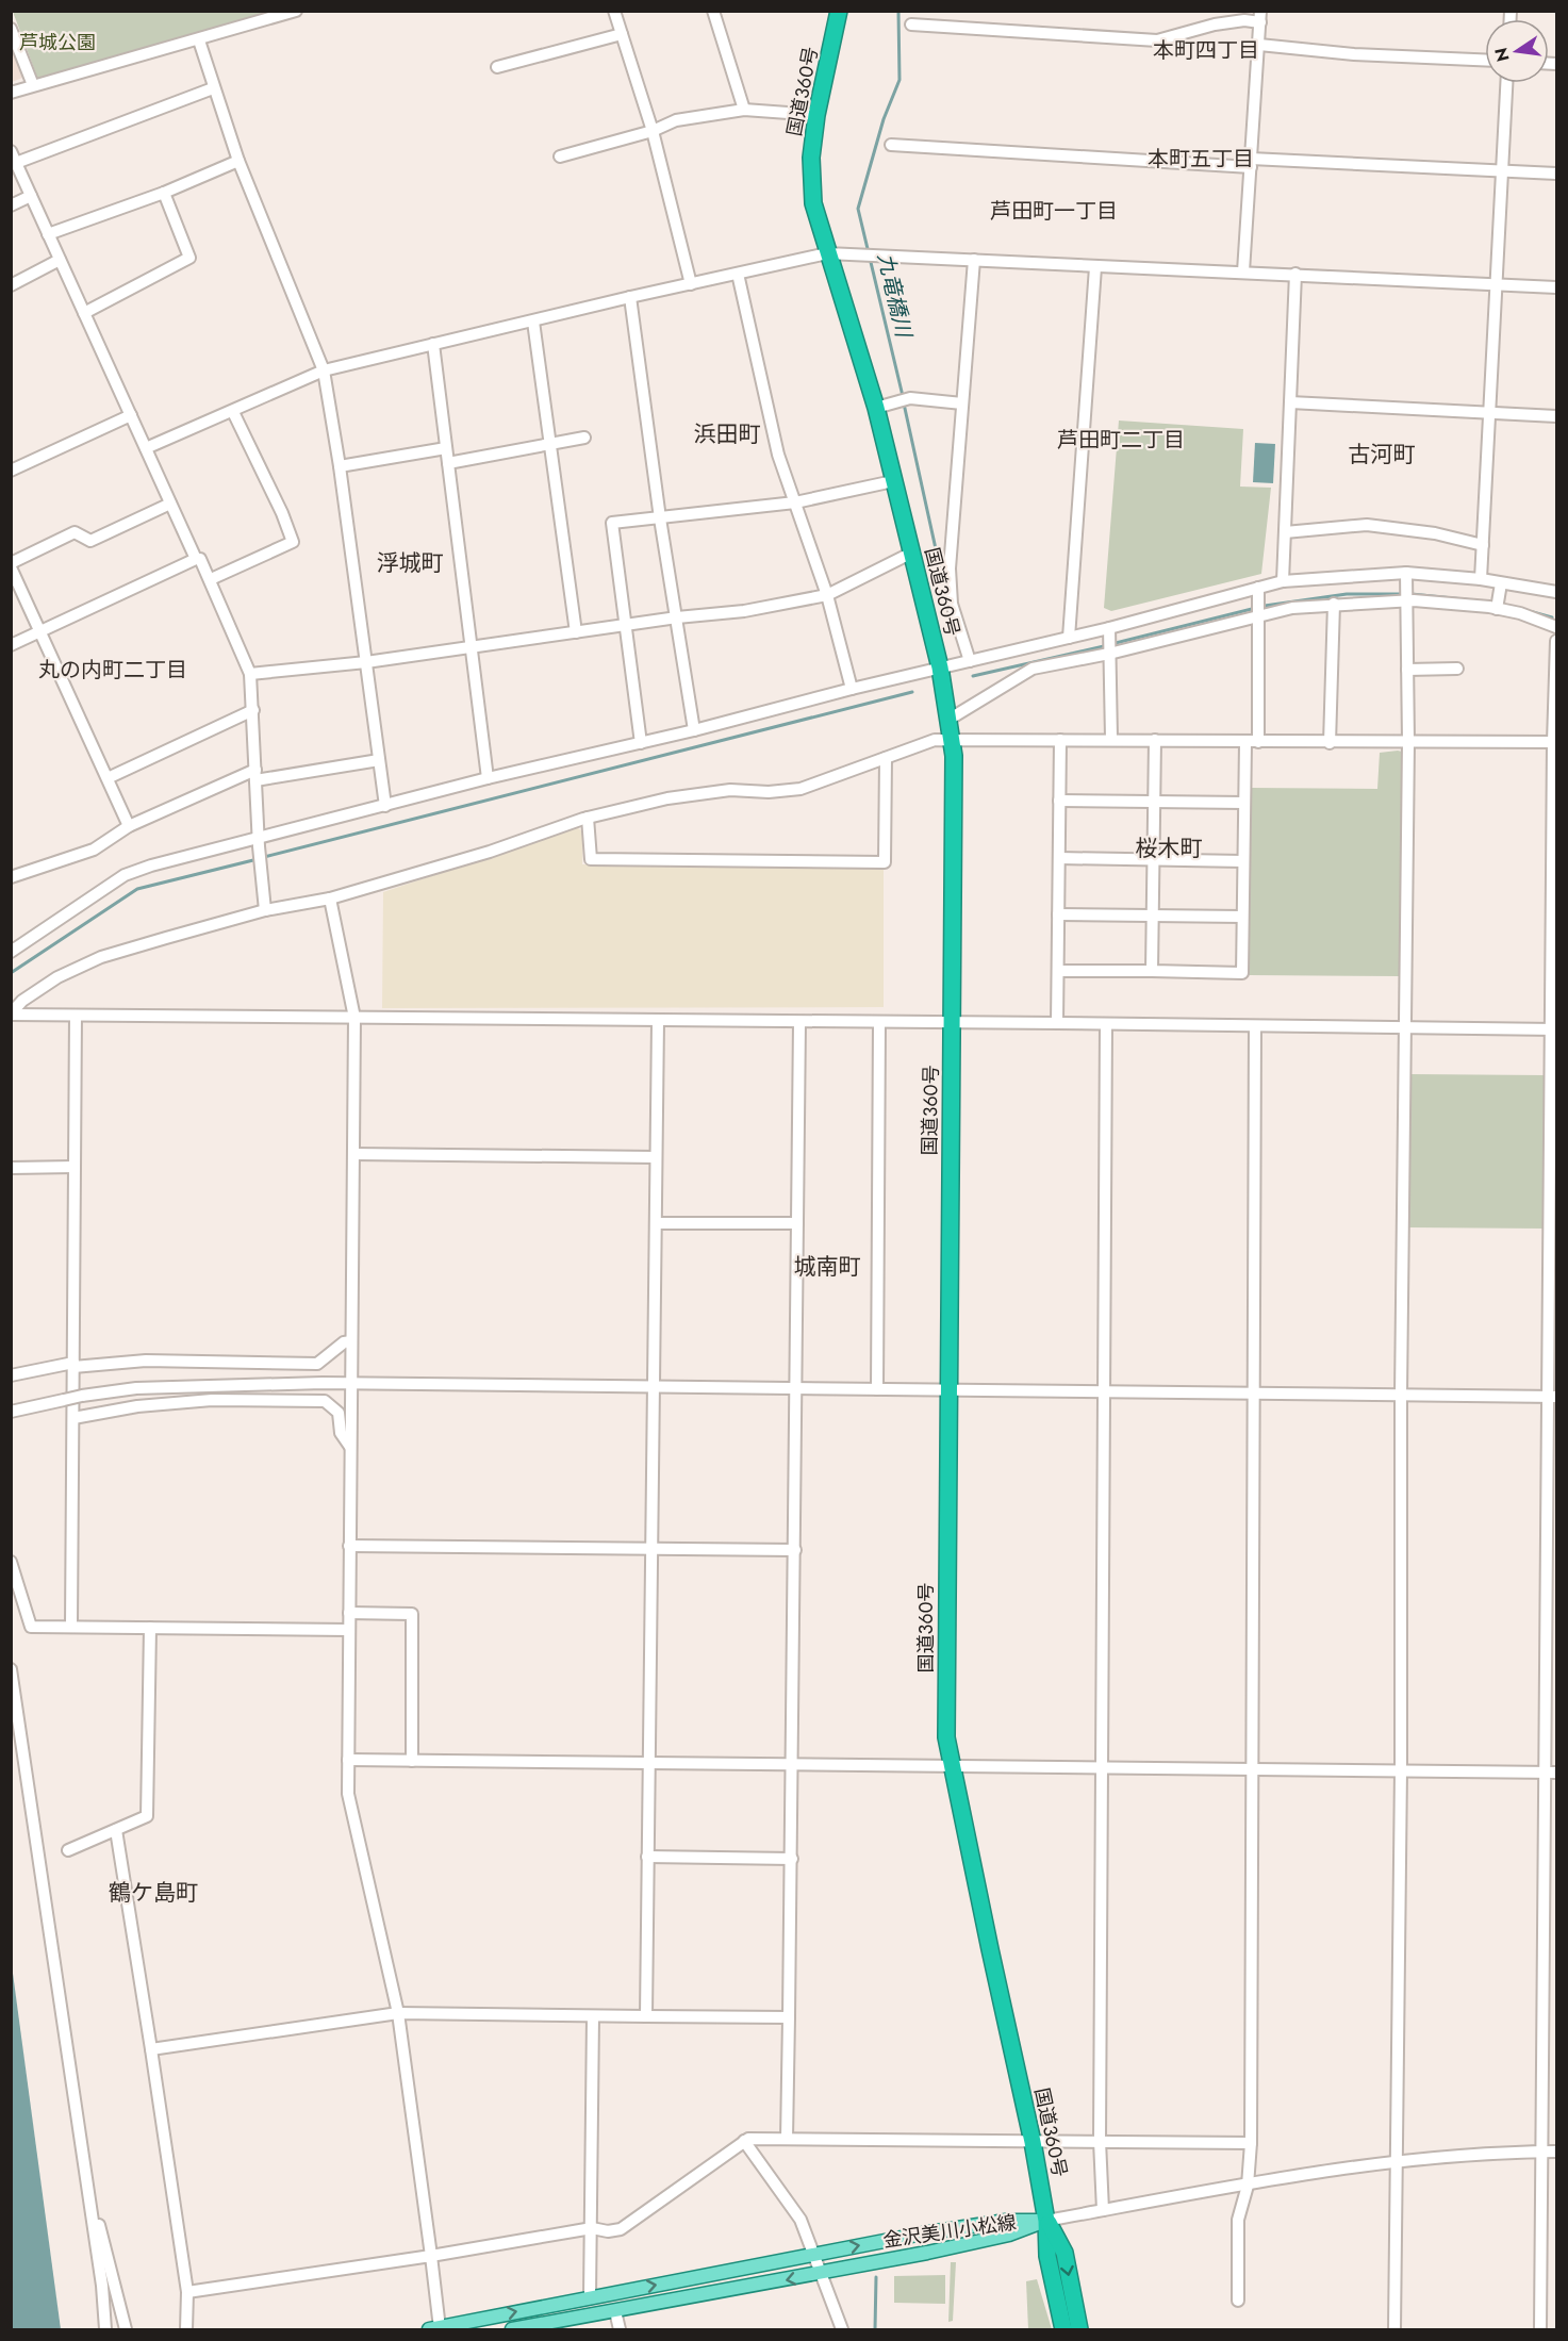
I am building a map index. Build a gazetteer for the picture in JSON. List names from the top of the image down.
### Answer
{
  "streets": {
    "highway": ["国道360号"],
    "main road": ["金沢美川小松線"]
  },
  "crossings": [
    ["国道360号", "金沢美川小松線"]
  ],
  "districts": [
    "本町四丁目",
    "本町五丁目",
    "芦田町一丁目",
    "浜田町",
    "芦田町二丁目",
    "古河町",
    "浮城町",
    "丸の内町二丁目",
    "桜木町",
    "城南町",
    "鶴ケ島町"
  ],
  "water": ["九竜橋川"],
  "parks": ["芦城公園"],
  "north": "left"
}
